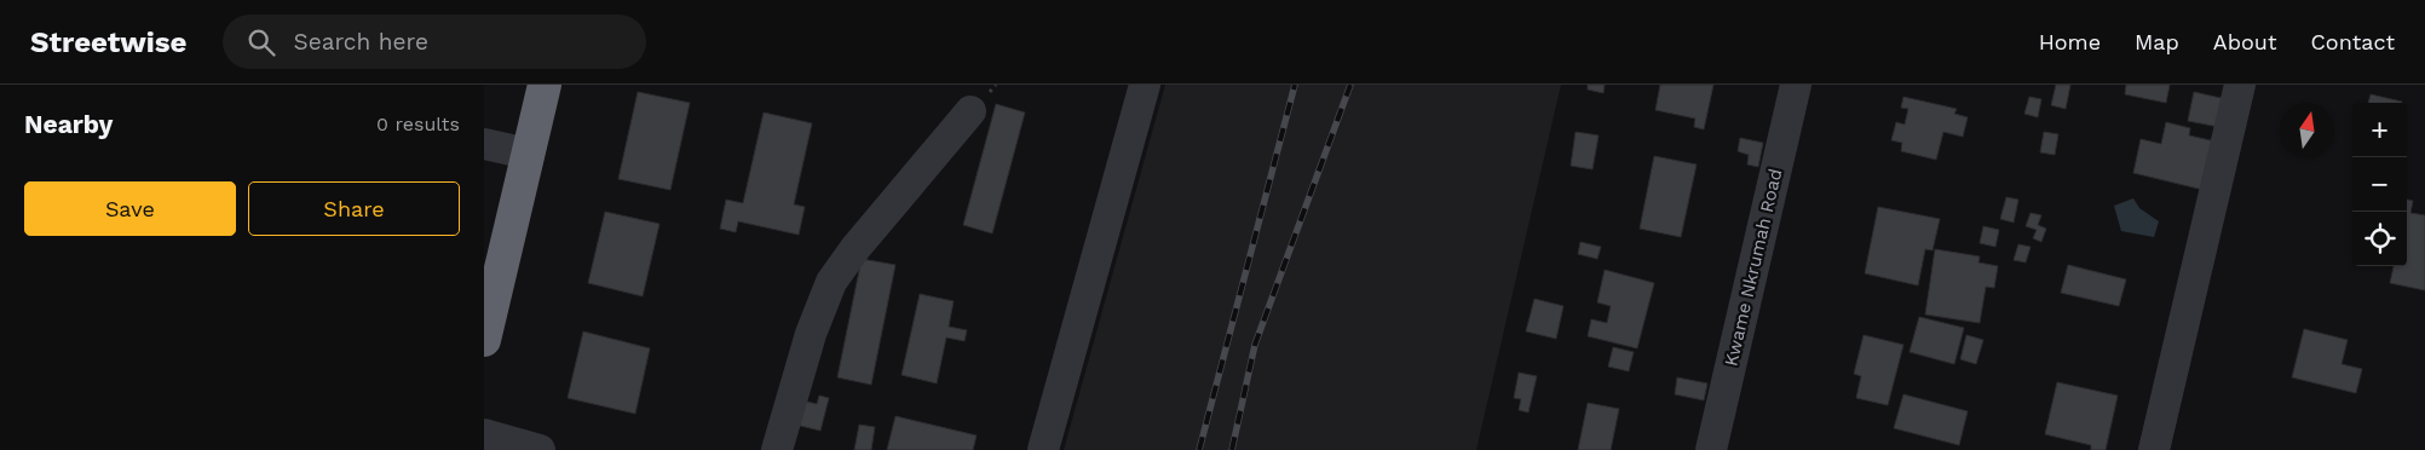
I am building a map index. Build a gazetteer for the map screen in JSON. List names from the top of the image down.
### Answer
{
  "streets": {
    "street": ["Kwame Nkrumah Road"]
  },
  "north": "top",
  "page": {
    "header": "Streetwise",
    "search": "Search here",
    "nav": [
      "Home",
      "Map",
      "About",
      "Contact"
    ],
    "heading": ["Nearby", "0 results"],
    "map_buttons": ["+", "−"],
    "buttons": ["Save", "Share"]
  }
}
